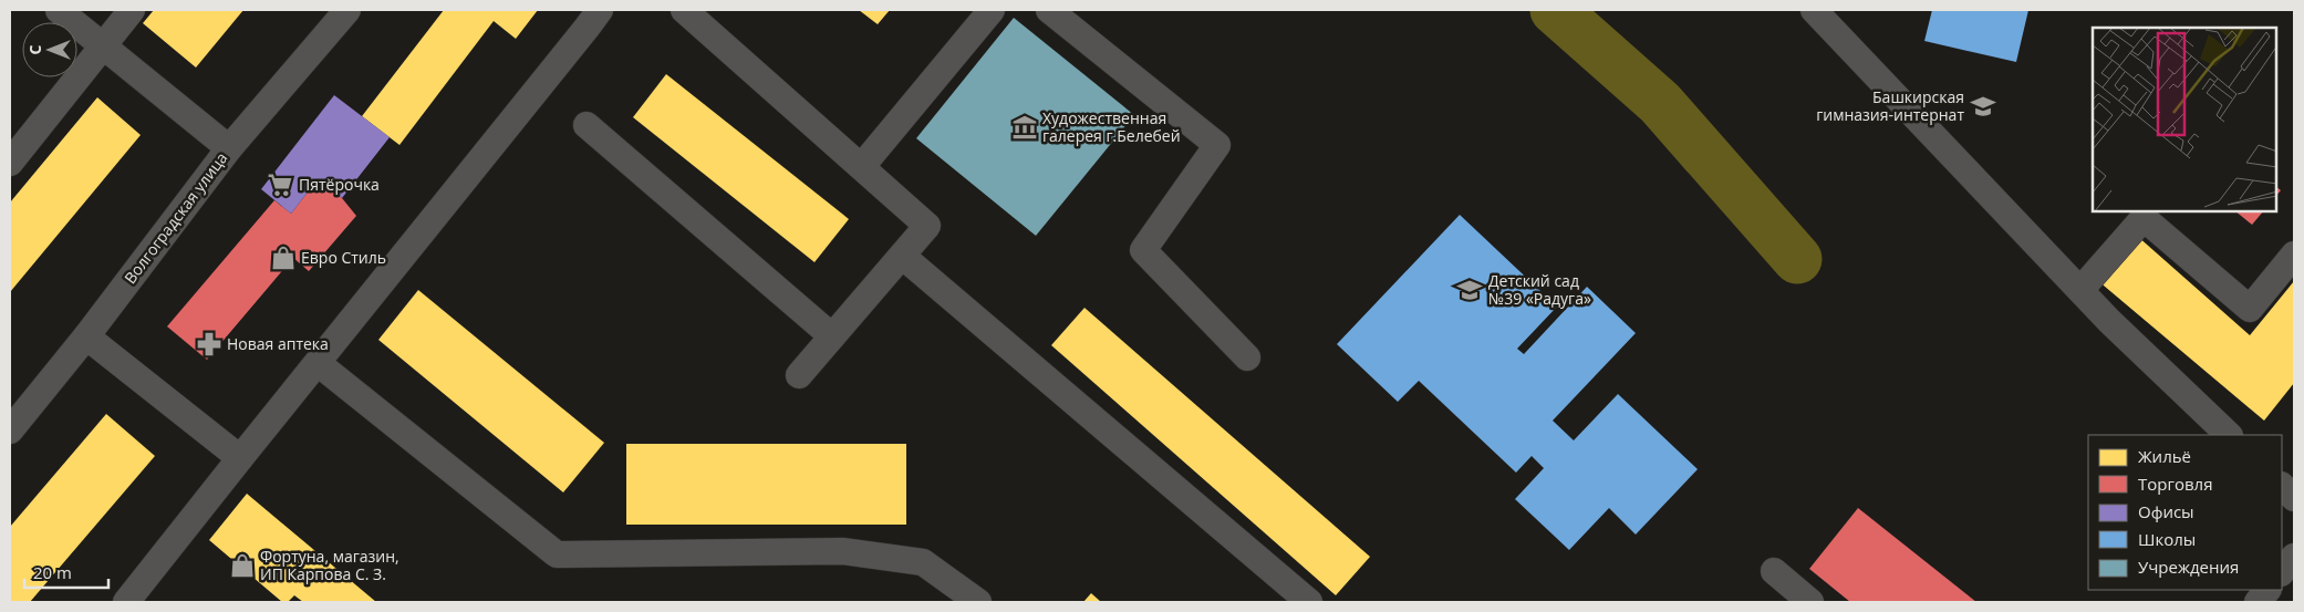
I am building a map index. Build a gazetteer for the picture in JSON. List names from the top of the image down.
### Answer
{
  "streets": {
    "street": ["Волгоградская улица"]
  },
  "places": {
    "school or university": ["Башкирская гимназия-интернат", "Детский сад №39 «Радуга»"],
    "museum": ["Художественная галерея г.Белебей"],
    "supermarket": ["Пятёрочка"],
    "shop": ["Евро Стиль", "Фортуна, магазин, ИП Карпова С. З."],
    "pharmacy": ["Новая аптека"]
  },
  "legend": [
    "Жильё",
    "Торговля",
    "Офисы",
    "Школы",
    "Учреждения"
  ],
  "scale_bar": "20 m",
  "north": "left"
}
